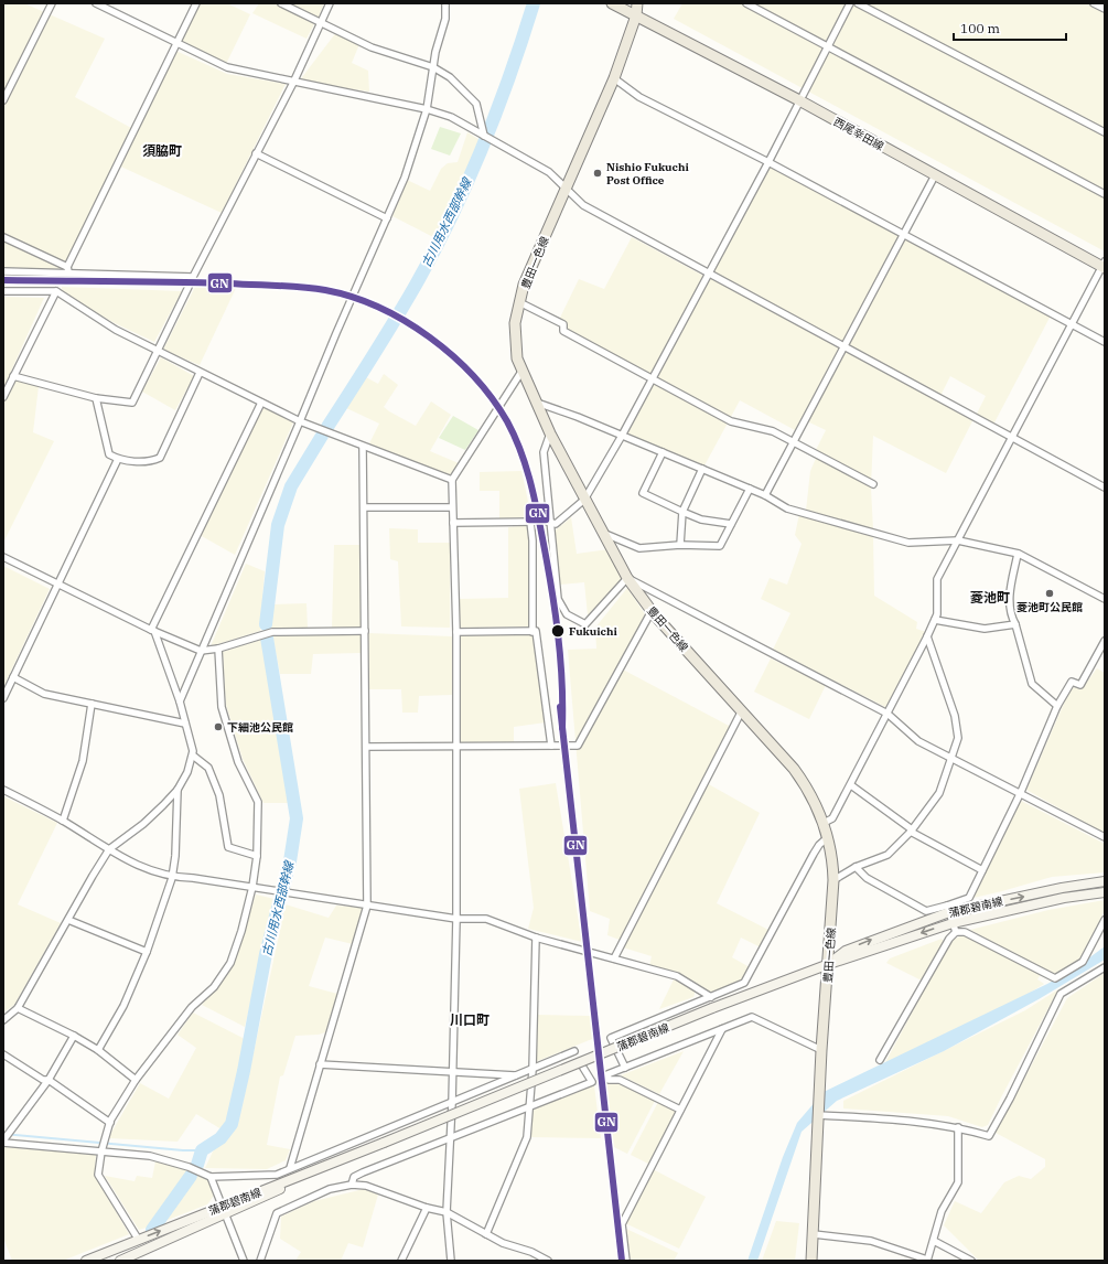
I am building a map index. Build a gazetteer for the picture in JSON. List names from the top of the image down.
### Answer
{
  "streets": {
    "main road": ["西尾幸田線", "豊田一色線", "蒲郡碧南線"]
  },
  "crossings": [
    ["西尾幸田線", "豊田一色線"],
    ["豊田一色線", "蒲郡碧南線"]
  ],
  "districts": ["須脇町", "菱池町", "川口町"],
  "water": ["古川用水西部幹線"],
  "places": [
    "Nishio Fukuchi Post Office",
    "菱池町公民館",
    "Fukuichi",
    "下細池公民館"
  ],
  "lines": ["transit line GN"],
  "scale_bar": "100 m"
}
